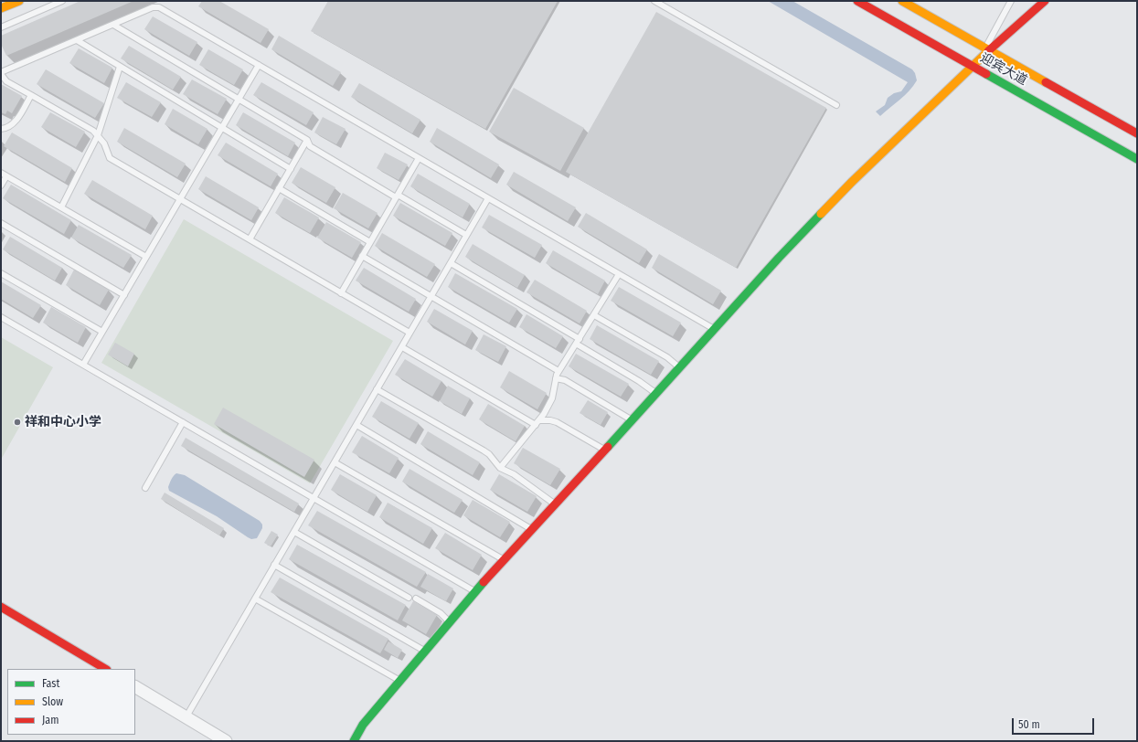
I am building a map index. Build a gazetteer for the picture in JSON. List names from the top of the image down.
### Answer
{
  "streets": {
    "main road": ["迎宾大道"]
  },
  "places": ["祥和中心小学"],
  "legend": ["Fast", "Slow", "Jam"],
  "scale_bar": "50 m"
}
